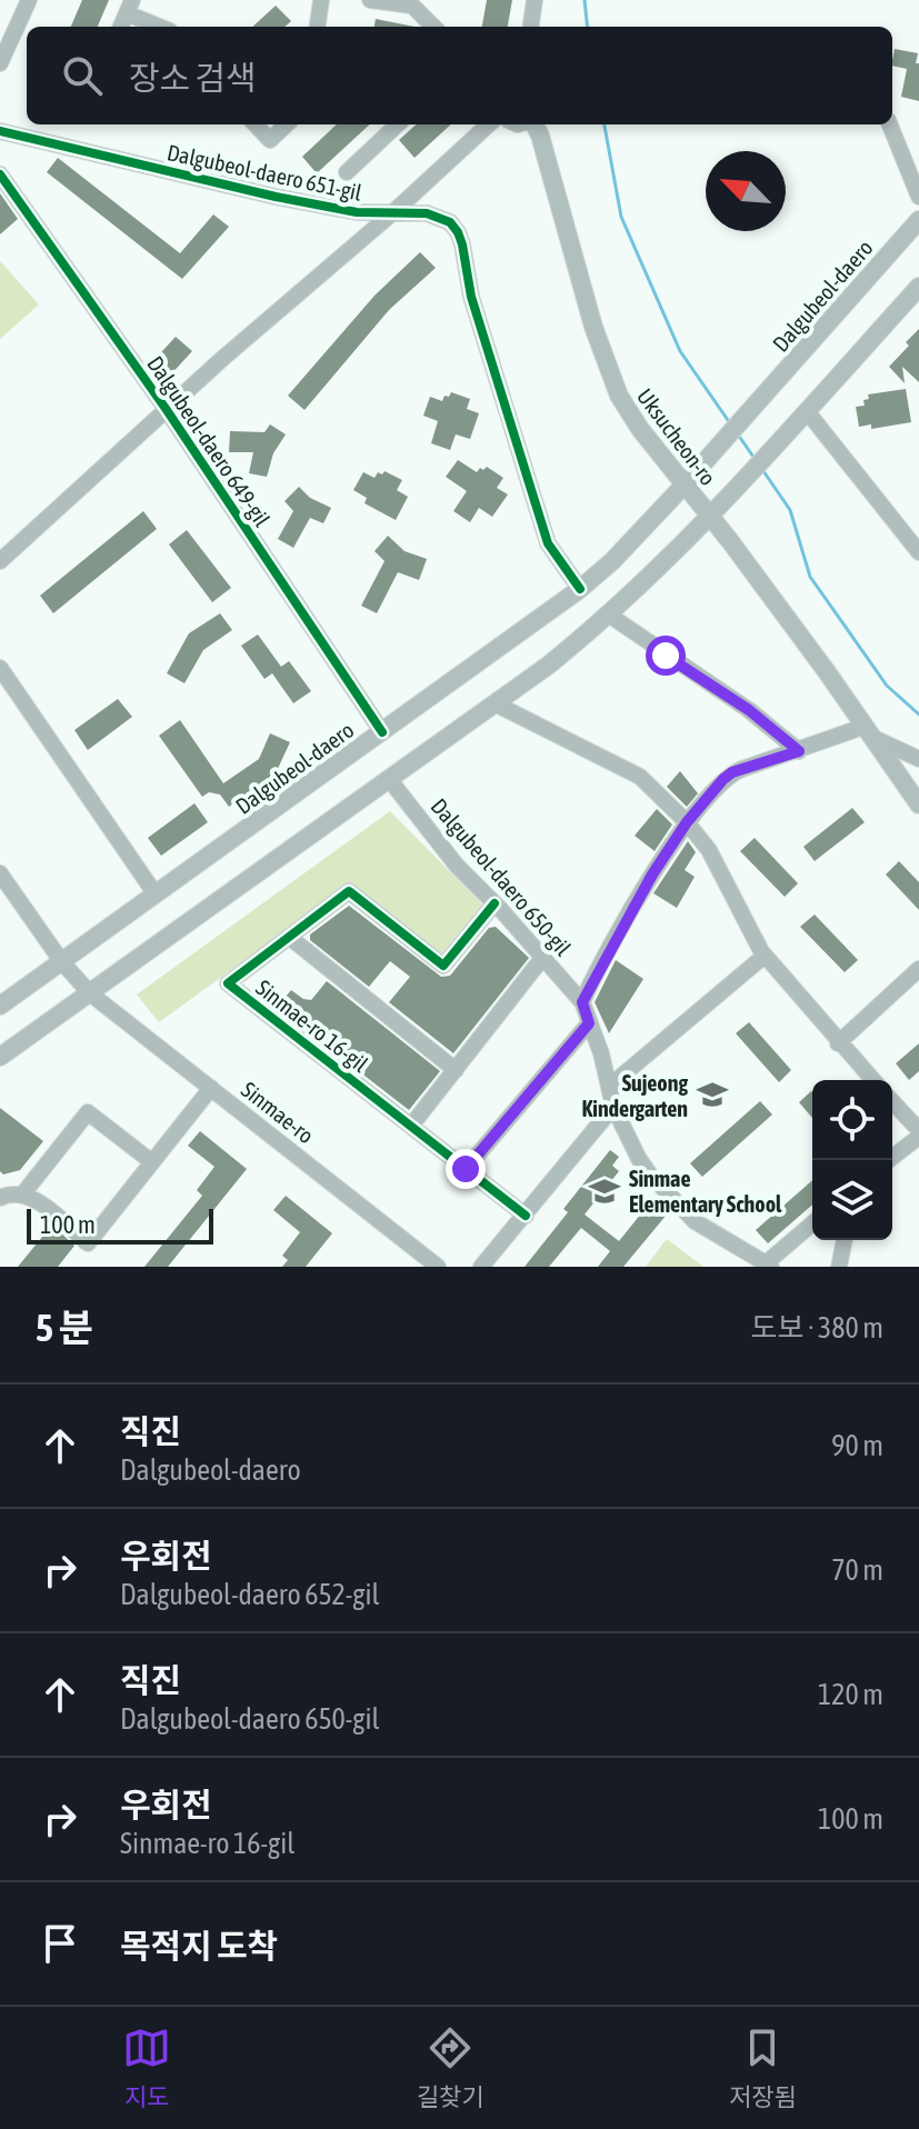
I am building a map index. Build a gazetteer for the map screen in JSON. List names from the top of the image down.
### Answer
{
  "streets": {
    "main road": ["Dalgubeol-daero", "Uksucheon-ro"],
    "street": [
      "Dalgubeol-daero 651-gil",
      "Dalgubeol-daero 649-gil",
      "Dalgubeol-daero 650-gil",
      "Sinmae-ro 16-gil",
      "Sinmae-ro"
    ]
  },
  "crossings": [
    ["Dalgubeol-daero 651-gil", "Dalgubeol-daero"],
    ["Dalgubeol-daero 651-gil", "Dalgubeol-daero 649-gil"],
    ["Dalgubeol-daero", "Uksucheon-ro"],
    ["Dalgubeol-daero", "Dalgubeol-daero 649-gil"],
    ["Dalgubeol-daero", "Sinmae-ro"],
    ["Uksucheon-ro", "Dalgubeol-daero 650-gil"],
    ["Dalgubeol-daero 650-gil", "Sinmae-ro 16-gil"]
  ],
  "places": {
    "school or university": ["Sujeong Kindergarten", "Sinmae Elementary School"]
  },
  "scale_bar": "100 m",
  "north": "top left",
  "page": {
    "search": "장소 검색",
    "scale": "100 m",
    "heading": ["5 분", "도보 · 380 m"],
    "list": [
      ["직진", "Dalgubeol-daero", "90 m"],
      ["우회전", "Dalgubeol-daero 652-gil", "70 m"],
      ["직진", "Dalgubeol-daero 650-gil", "120 m"],
      ["우회전", "Sinmae-ro 16-gil", "100 m"],
      "목적지 도착"
    ],
    "nav": ["지도", "길찾기", "저장됨"]
  }
}
